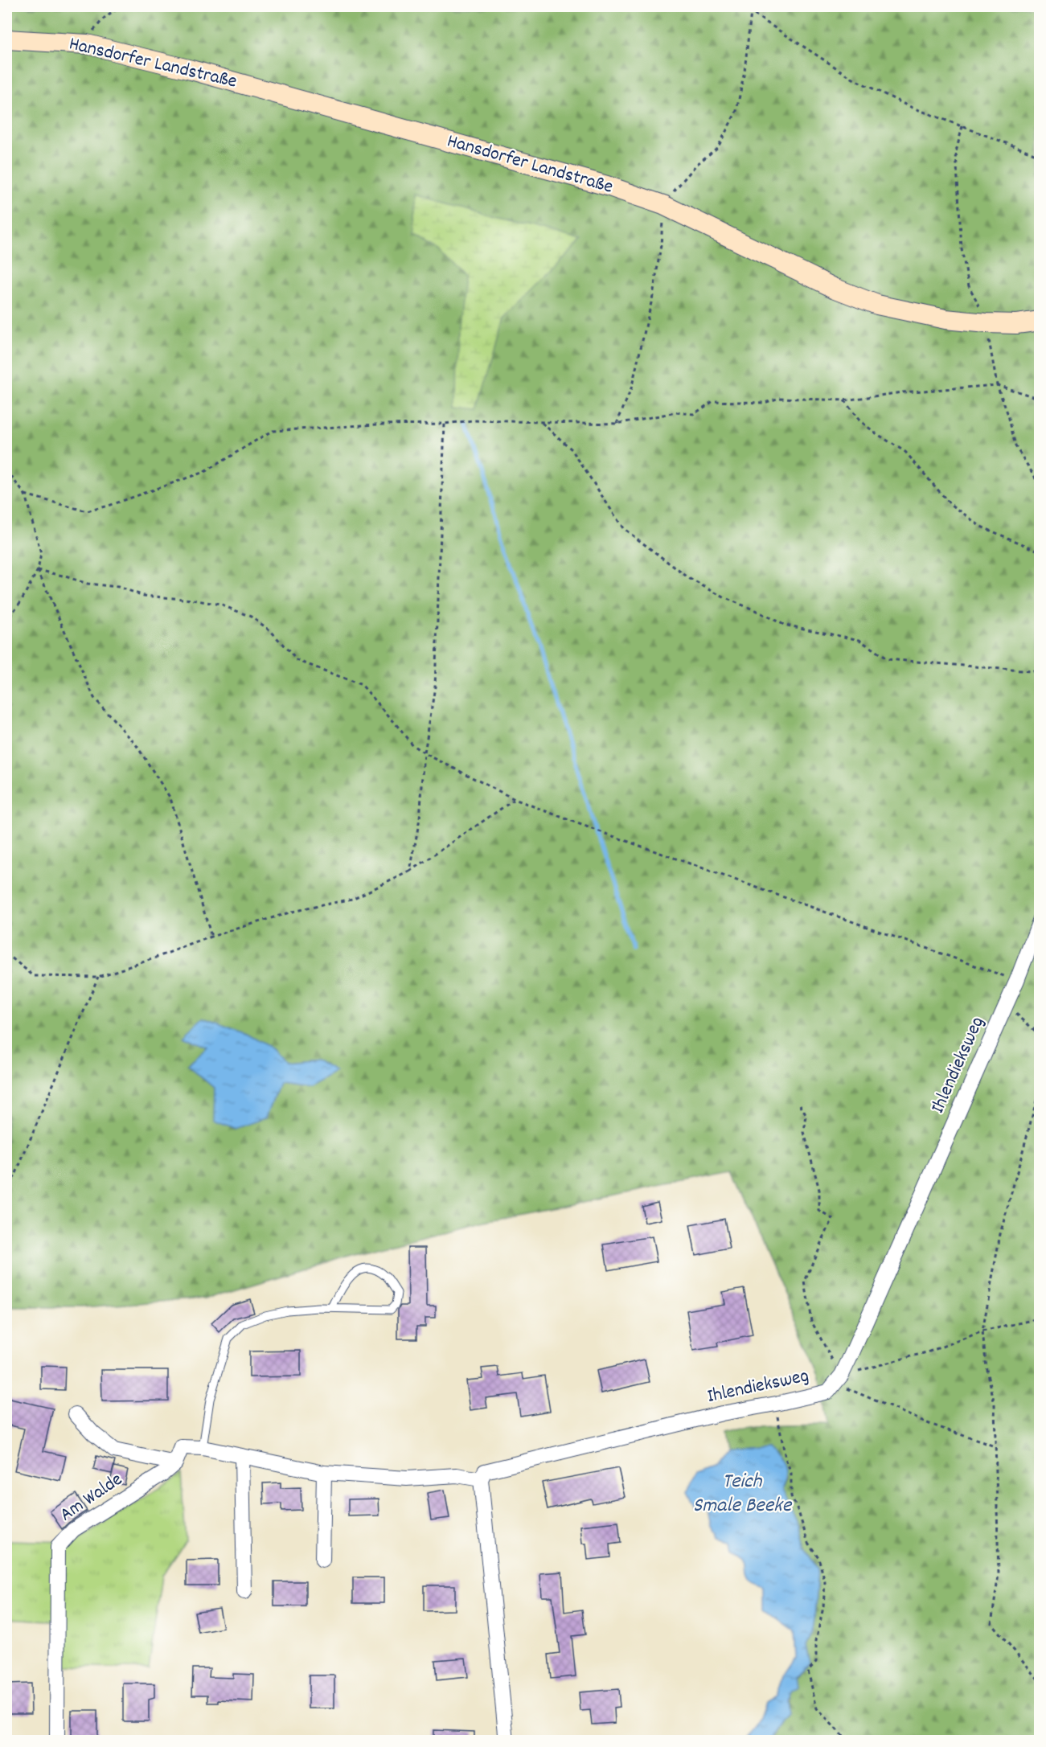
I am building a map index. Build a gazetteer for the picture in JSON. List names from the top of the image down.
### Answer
{
  "streets": {
    "main road": ["Hansdorfer Landstraße"],
    "street": ["Ihlendieksweg", "Am Walde"]
  },
  "crossings": [
    ["Ihlendieksweg", "Am Walde"]
  ],
  "water": ["Teich Smale Beeke"]
}
